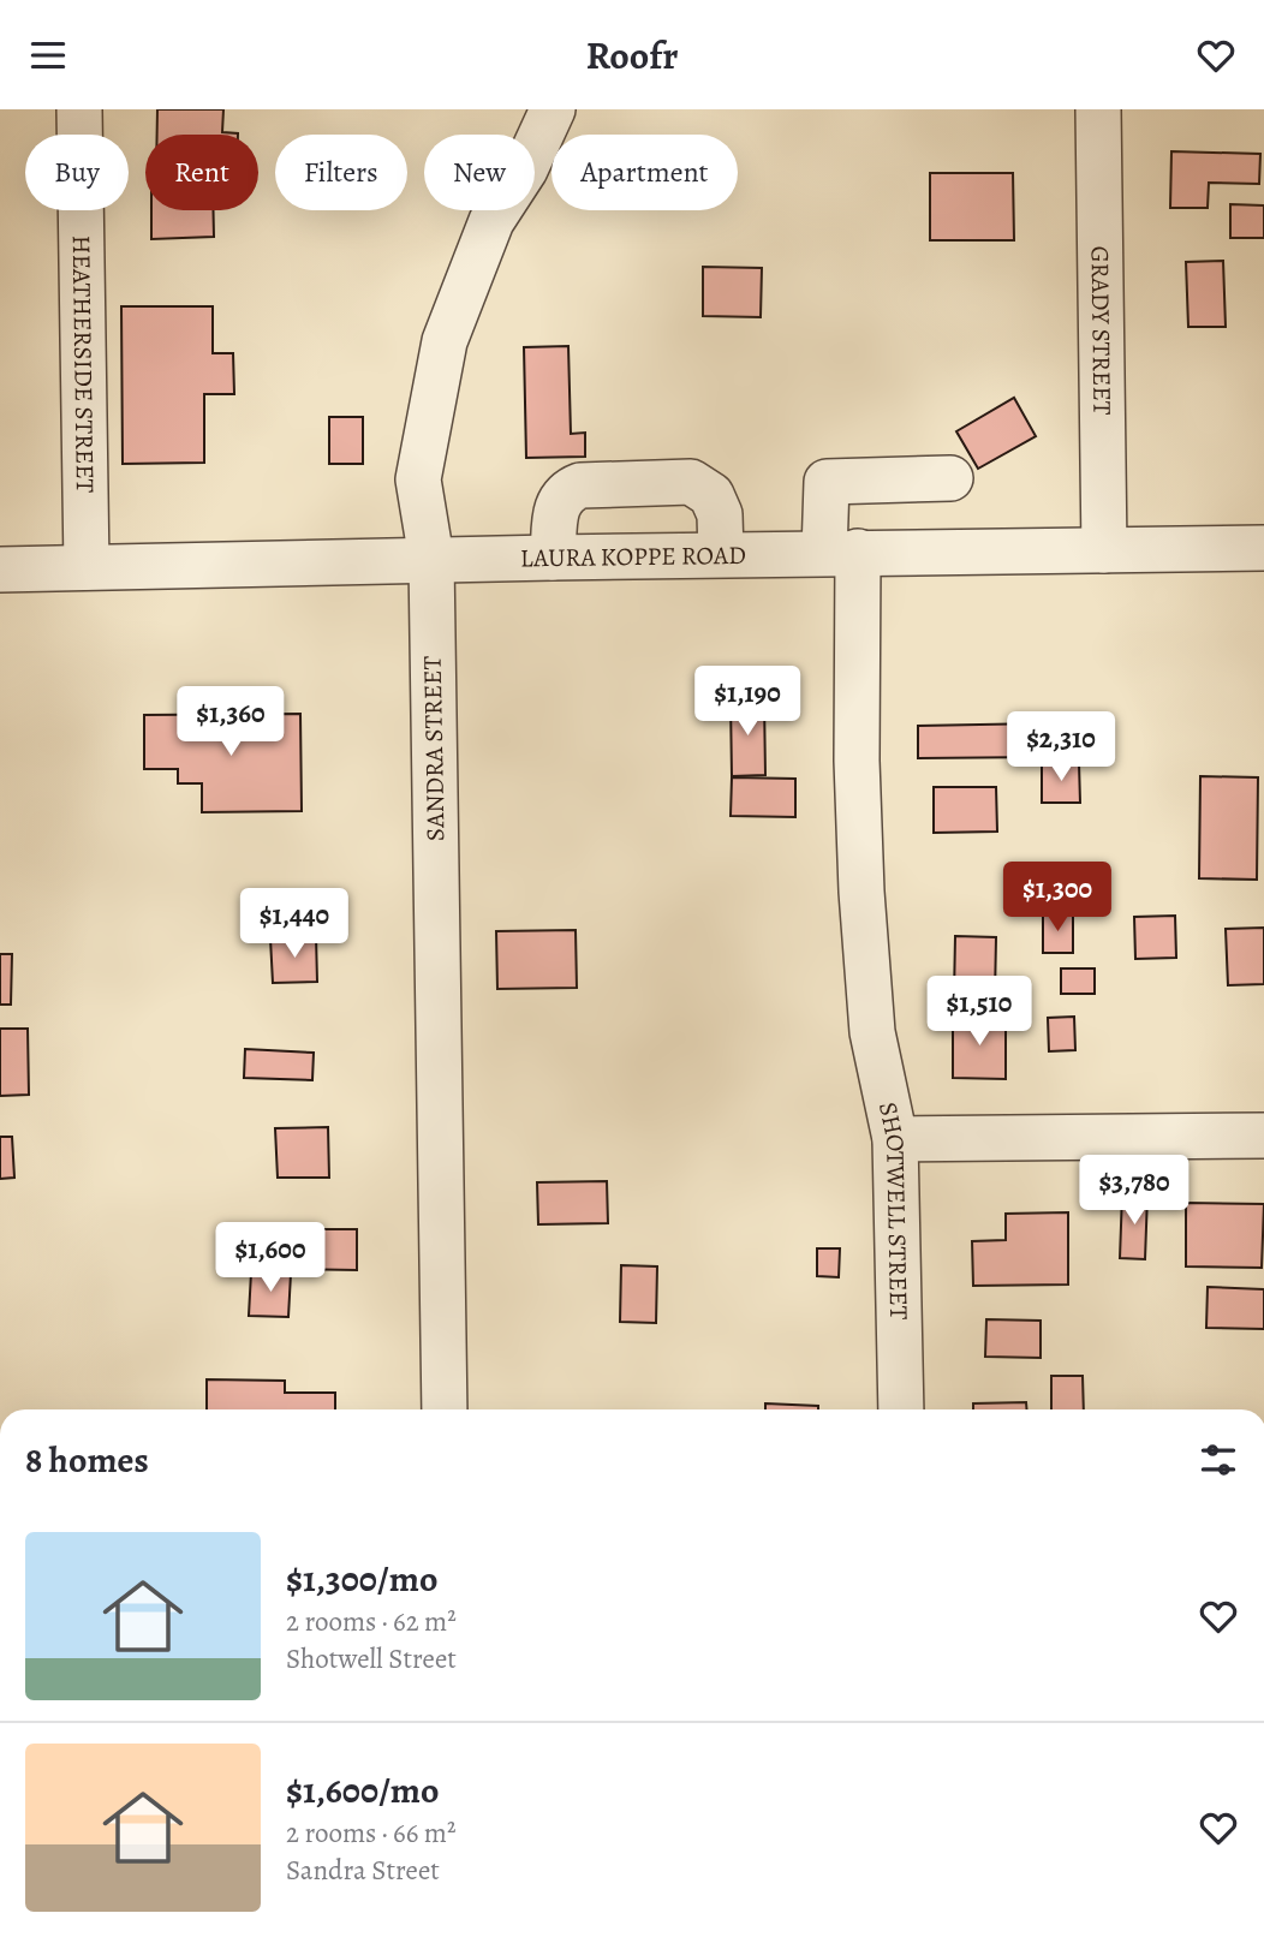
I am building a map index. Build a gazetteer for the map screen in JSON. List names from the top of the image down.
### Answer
{
  "streets": {
    "street": [
      "GRADY STREET",
      "HEATHERSIDE STREET",
      "LAURA KOPPE ROAD",
      "SANDRA STREET",
      "SHOTWELL STREET"
    ]
  },
  "crossings": [
    ["GRADY STREET", "LAURA KOPPE ROAD"],
    ["HEATHERSIDE STREET", "LAURA KOPPE ROAD"],
    ["LAURA KOPPE ROAD", "SANDRA STREET"],
    ["LAURA KOPPE ROAD", "SHOTWELL STREET"]
  ],
  "page": {
    "header": "Roofr",
    "chip": [
      "Buy",
      "Rent",
      "Filters",
      "New",
      "Apartment"
    ],
    "price": [
      "$1,190",
      "$1,360",
      "$2,310",
      "$1,300",
      "$1,440",
      "$1,510",
      "$3,780",
      "$1,600"
    ],
    "heading": "8 homes",
    "list": [
      {
        "name": "$1,300/mo",
        "note": "2 rooms · 62 m² · Shotwell Street"
      },
      {
        "name": "$1,600/mo",
        "note": "2 rooms · 66 m² · Sandra Street"
      }
    ]
  }
}
